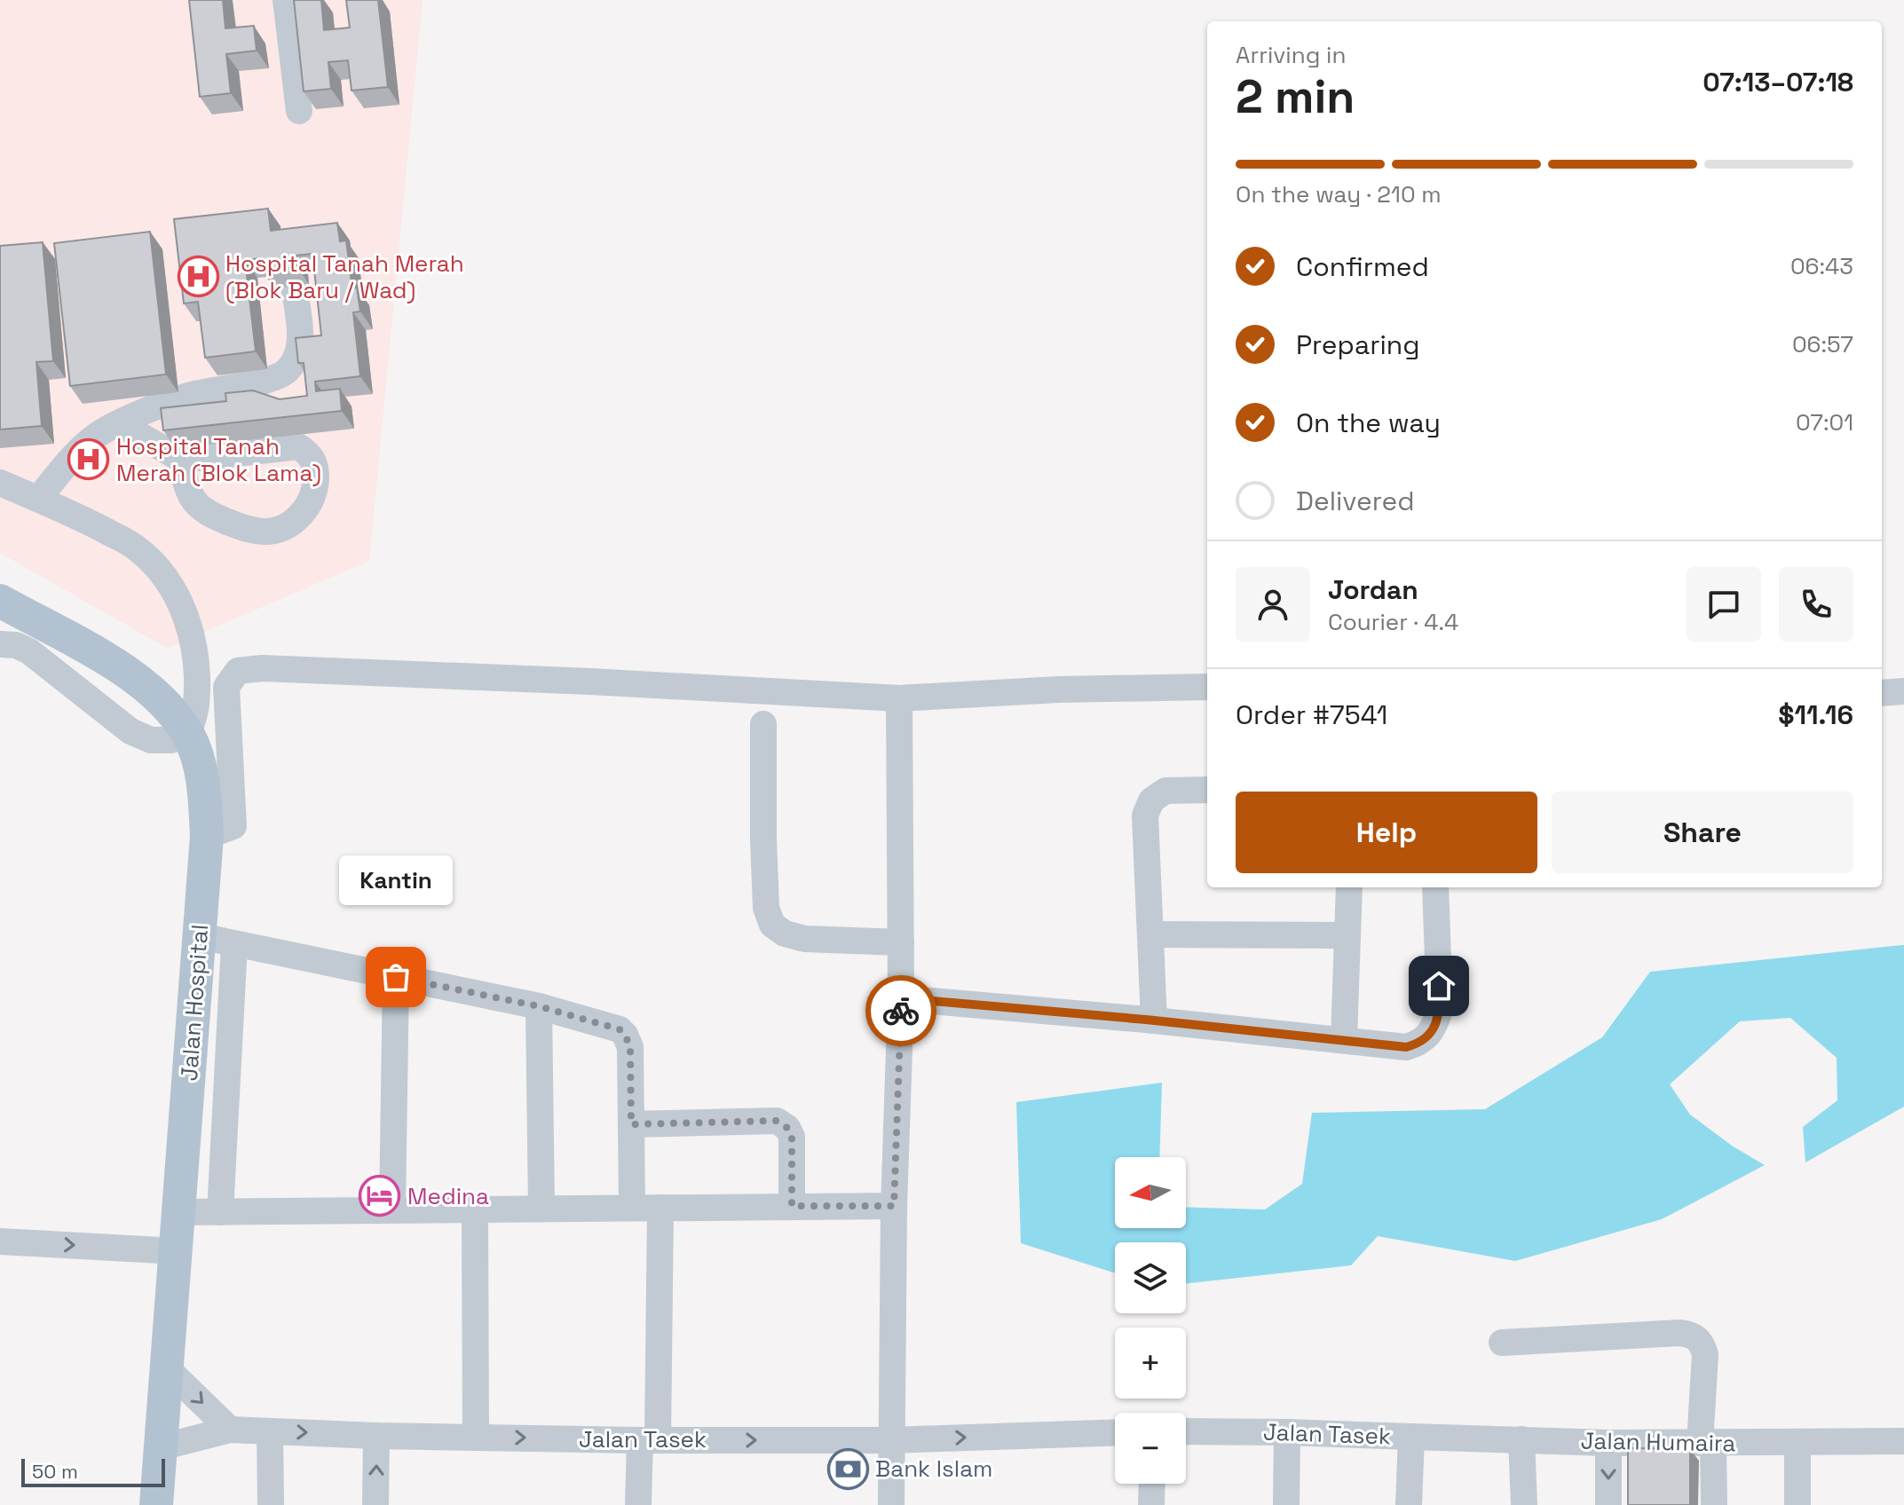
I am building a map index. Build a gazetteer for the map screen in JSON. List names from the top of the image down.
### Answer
{
  "streets": {
    "main road": ["Jalan Hospital"],
    "street": ["Jalan Tasek", "Jalan Humaira"]
  },
  "crossings": [
    ["Jalan Hospital", "Jalan Tasek"],
    ["Jalan Tasek", "Jalan Humaira"]
  ],
  "places": {
    "hospital": ["Hospital Tanah Merah (Blok Baru / Wad)", "Hospital Tanah Merah (Blok Lama)"],
    "other": ["Kantin"],
    "hotel": ["Medina"],
    "bank": ["Bank Islam"]
  },
  "scale_bar": "50 m",
  "north": "left",
  "page": {
    "heading": ["2 min", "Arriving in", "07:13–07:18"],
    "panel": [
      "Jordan",
      "Courier · 4.4",
      "Order #7541",
      "$11.16"
    ],
    "bar": "On the way · 210 m",
    "list": [
      ["Confirmed", "06:43"],
      ["Preparing", "06:57"],
      ["On the way", "07:01"],
      "Delivered"
    ],
    "buttons": ["Help", "Share"],
    "bubble": "Kantin",
    "map_buttons": ["+", "−"],
    "scale": "50 m"
  }
}
